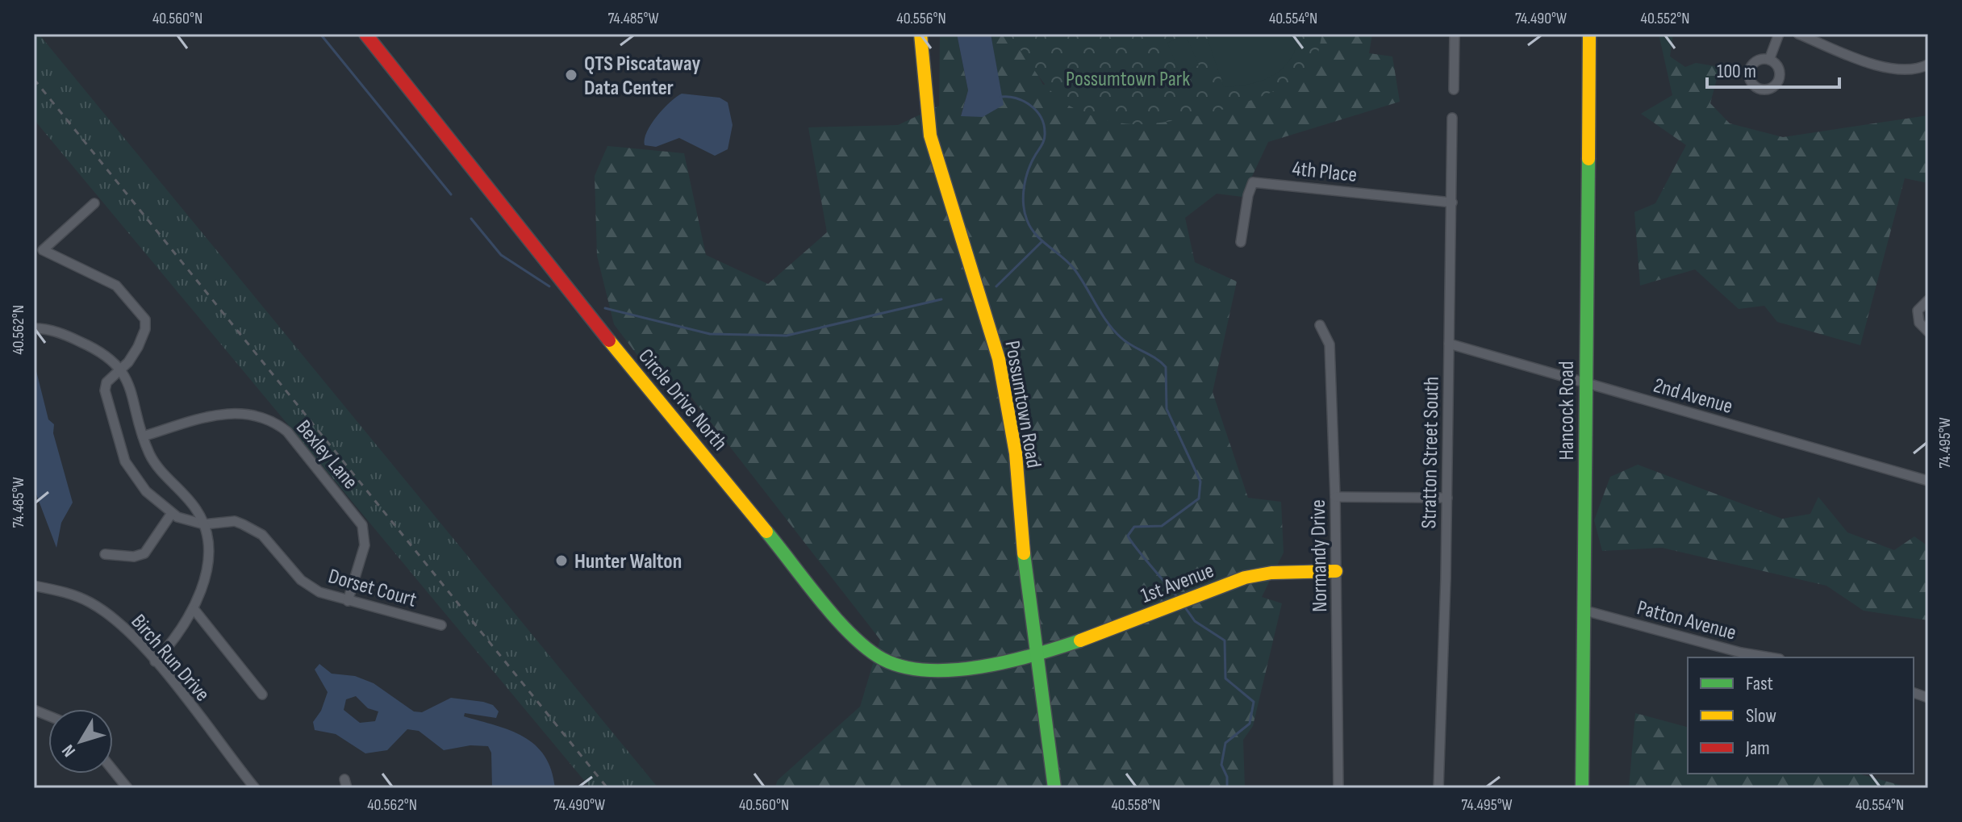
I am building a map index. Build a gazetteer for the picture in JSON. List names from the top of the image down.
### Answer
{
  "streets": {
    "street": [
      "4th Place",
      "2nd Avenue",
      "Circle Drive North",
      "Possumtown Road",
      "Hancock Road",
      "Stratton Street South",
      "Bexley Lane",
      "Normandy Drive",
      "1st Avenue",
      "Dorset Court",
      "Patton Avenue",
      "Birch Run Drive"
    ]
  },
  "crossings": [
    ["4th Place", "Stratton Street South"],
    ["2nd Avenue", "Hancock Road"],
    ["2nd Avenue", "Stratton Street South"],
    ["Circle Drive North", "Possumtown Road"],
    ["Circle Drive North", "1st Avenue"],
    ["Possumtown Road", "1st Avenue"],
    ["Hancock Road", "Patton Avenue"],
    ["Bexley Lane", "Dorset Court"],
    ["Normandy Drive", "1st Avenue"]
  ],
  "parks": ["Possumtown Park"],
  "places": ["QTS Piscataway Data Center", "Hunter Walton"],
  "legend": ["Fast", "Slow", "Jam"],
  "scale_bar": "100 m",
  "north": "bottom left",
  "coordinates": [
    "40.560°N",
    "74.485°W",
    "40.556°N",
    "40.554°N",
    "74.490°W",
    "40.552°N",
    "40.562°N",
    "74.495°W",
    "40.558°N"
  ]
}
